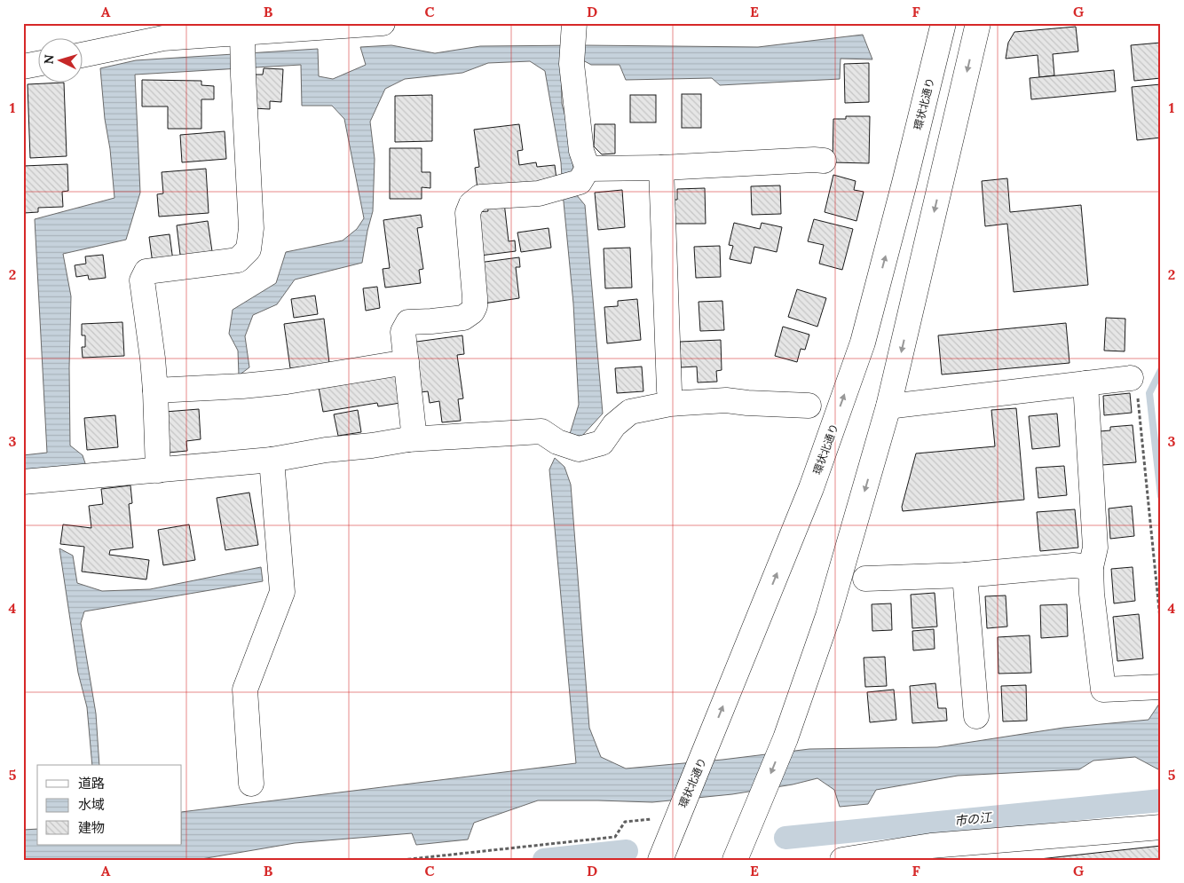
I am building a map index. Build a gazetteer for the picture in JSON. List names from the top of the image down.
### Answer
{
  "streets": {
    "main road": ["環状北通り"]
  },
  "water": ["市の江"],
  "legend": ["道路", "水域", "建物"],
  "north": "left",
  "grid": {
    "columns": [
      "A",
      "B",
      "C",
      "D",
      "E",
      "F",
      "G"
    ],
    "rows": [
      "1",
      "2",
      "3",
      "4",
      "5"
    ]
  }
}
